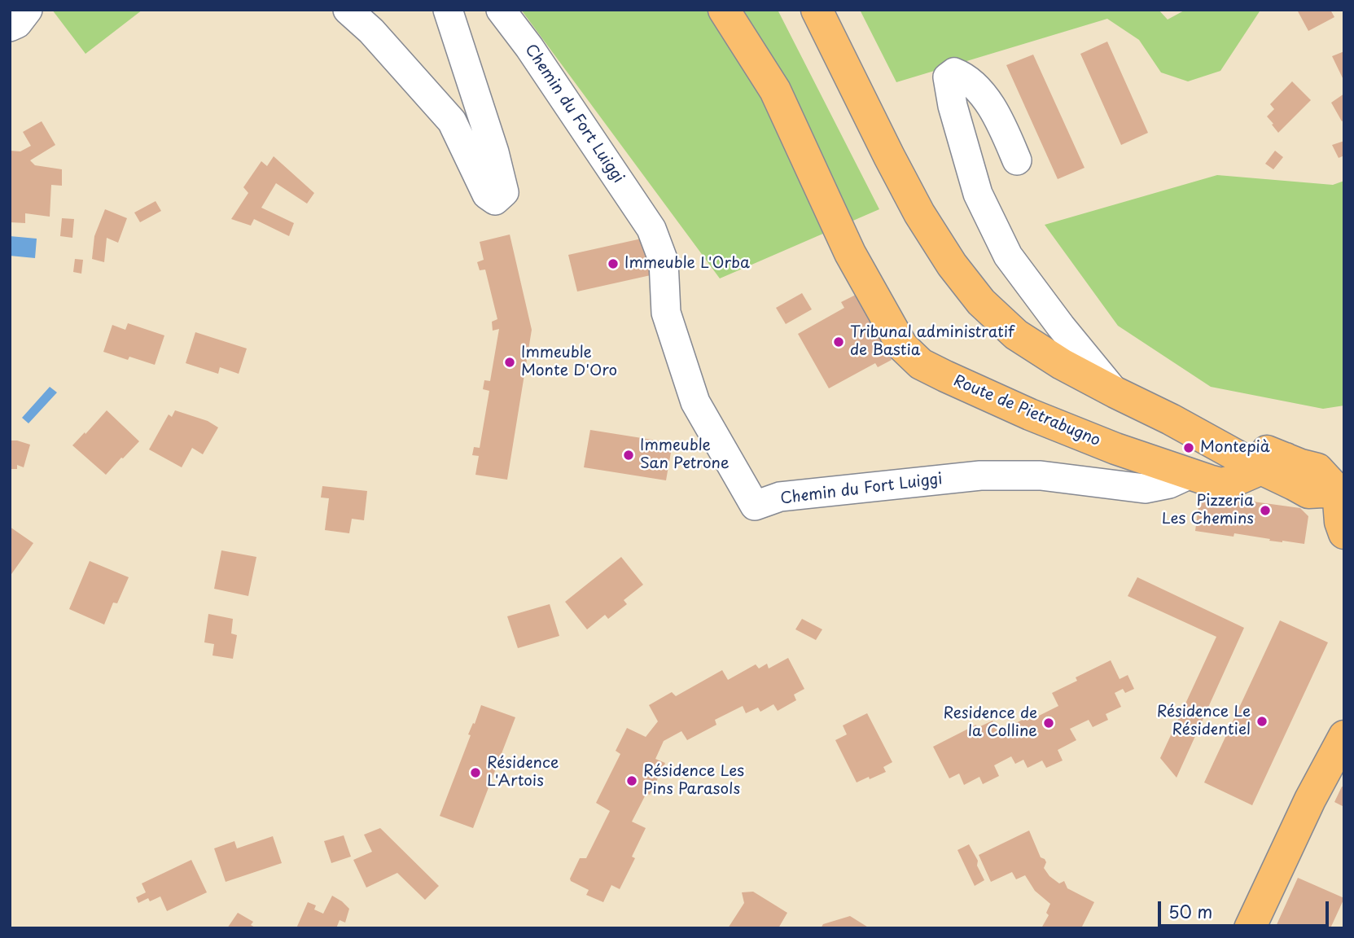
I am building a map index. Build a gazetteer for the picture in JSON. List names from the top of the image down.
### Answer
{
  "streets": {
    "main road": ["Route de Pietrabugno"],
    "street": ["Chemin du Fort Luiggi"]
  },
  "crossings": [
    ["Chemin du Fort Luiggi", "Route de Pietrabugno"]
  ],
  "places": [
    "Immeuble L'Orba",
    "Tribunal administratif de Bastia",
    "Immeuble Monte D'Oro",
    "Montepià",
    "Immeuble San Petrone",
    "Pizzeria Les Chemins",
    "Résidence Le Résidentiel",
    "Residence de la Colline",
    "Résidence L'Artois",
    "Résidence Les Pins Parasols"
  ],
  "scale_bar": "50 m"
}
